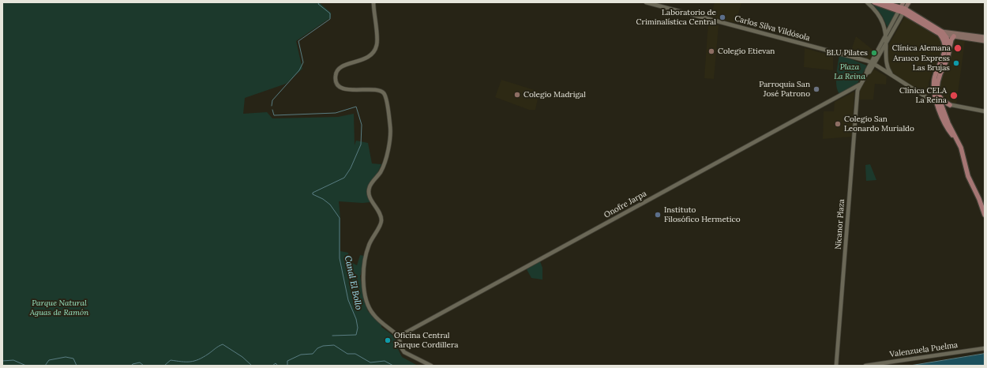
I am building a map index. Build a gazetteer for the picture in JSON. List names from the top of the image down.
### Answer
{
  "streets": {
    "street": [
      "Carlos Silva Vildósola",
      "Onofre Jarpa",
      "Nicanor Plaza",
      "Valenzuela Puelma"
    ]
  },
  "crossings": [
    ["Onofre Jarpa", "Nicanor Plaza"]
  ],
  "water": ["Canal El Bollo"],
  "parks": ["Plaza La Reina", "Parque Natural Aguas de Ramón"],
  "places": [
    "Laboratorio de Criminalística Central",
    "Clínica Alemana",
    "Colegio Etievan",
    "BLU Pilates",
    "Arauco Express Las Brujas",
    "Parroquia San José Patrono",
    "Colegio Madrigal",
    "Clínica CELA La Reina",
    "Colegio San Leonardo Murialdo",
    "Instituto Filosófico Hermetico",
    "Oficina Central Parque Cordillera"
  ]
}
